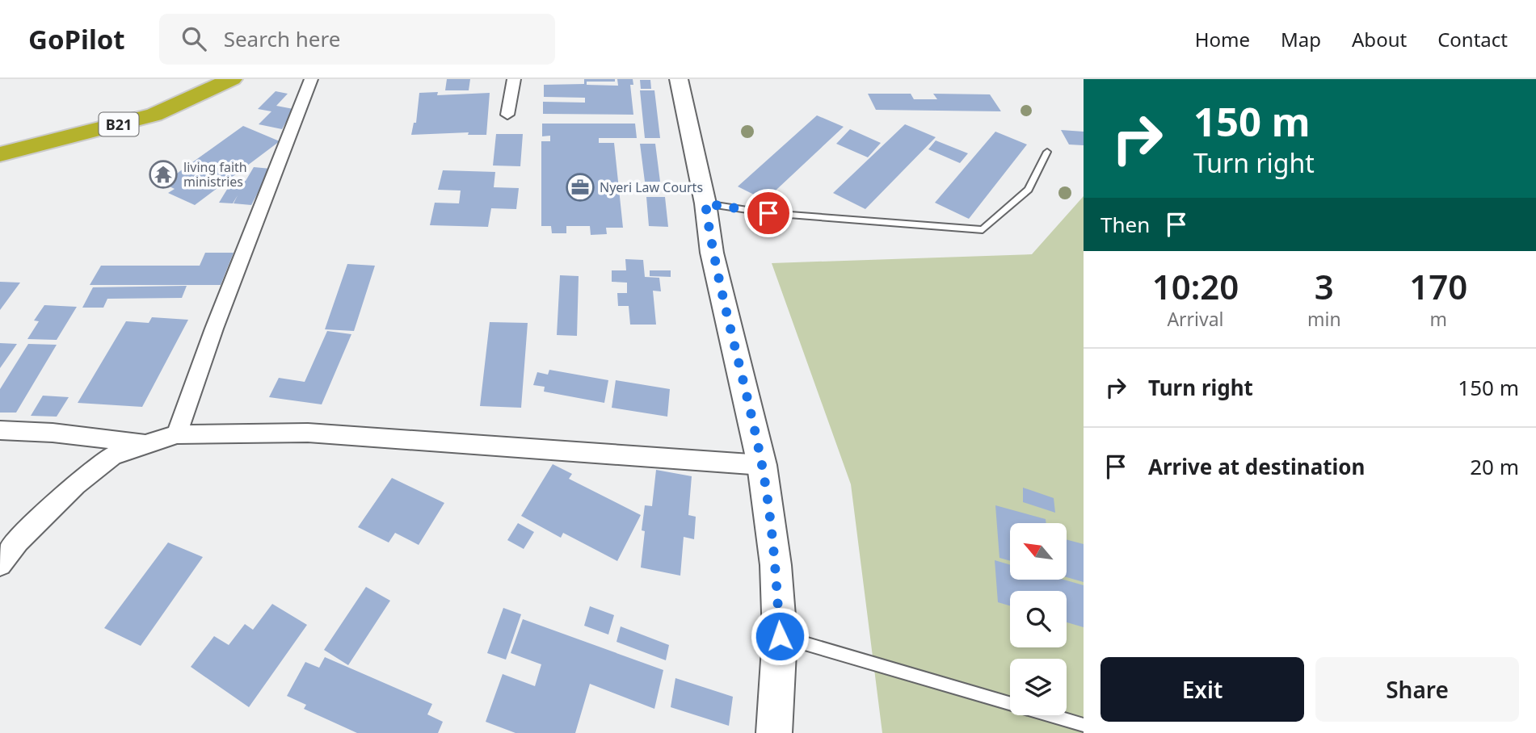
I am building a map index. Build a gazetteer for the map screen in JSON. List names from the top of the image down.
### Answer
{
  "streets": {
    "highway": ["B21"]
  },
  "places": {
    "temple": ["living faith ministries"],
    "office": ["Nyeri Law Courts"]
  },
  "north": "top left",
  "page": {
    "header": "GoPilot",
    "search": "Search here",
    "nav": [
      "Home",
      "Map",
      "About",
      "Contact"
    ],
    "turn": ["150 m", "Turn right"],
    "then": "Then",
    "eta": [
      "10:20",
      "Arrival",
      "3",
      "min",
      "170",
      "m"
    ],
    "list": [
      {
        "name": "Turn right",
        "value": "150 m"
      },
      {
        "name": "Arrive at destination",
        "value": "20 m"
      }
    ],
    "buttons": ["Exit", "Share"]
  }
}
